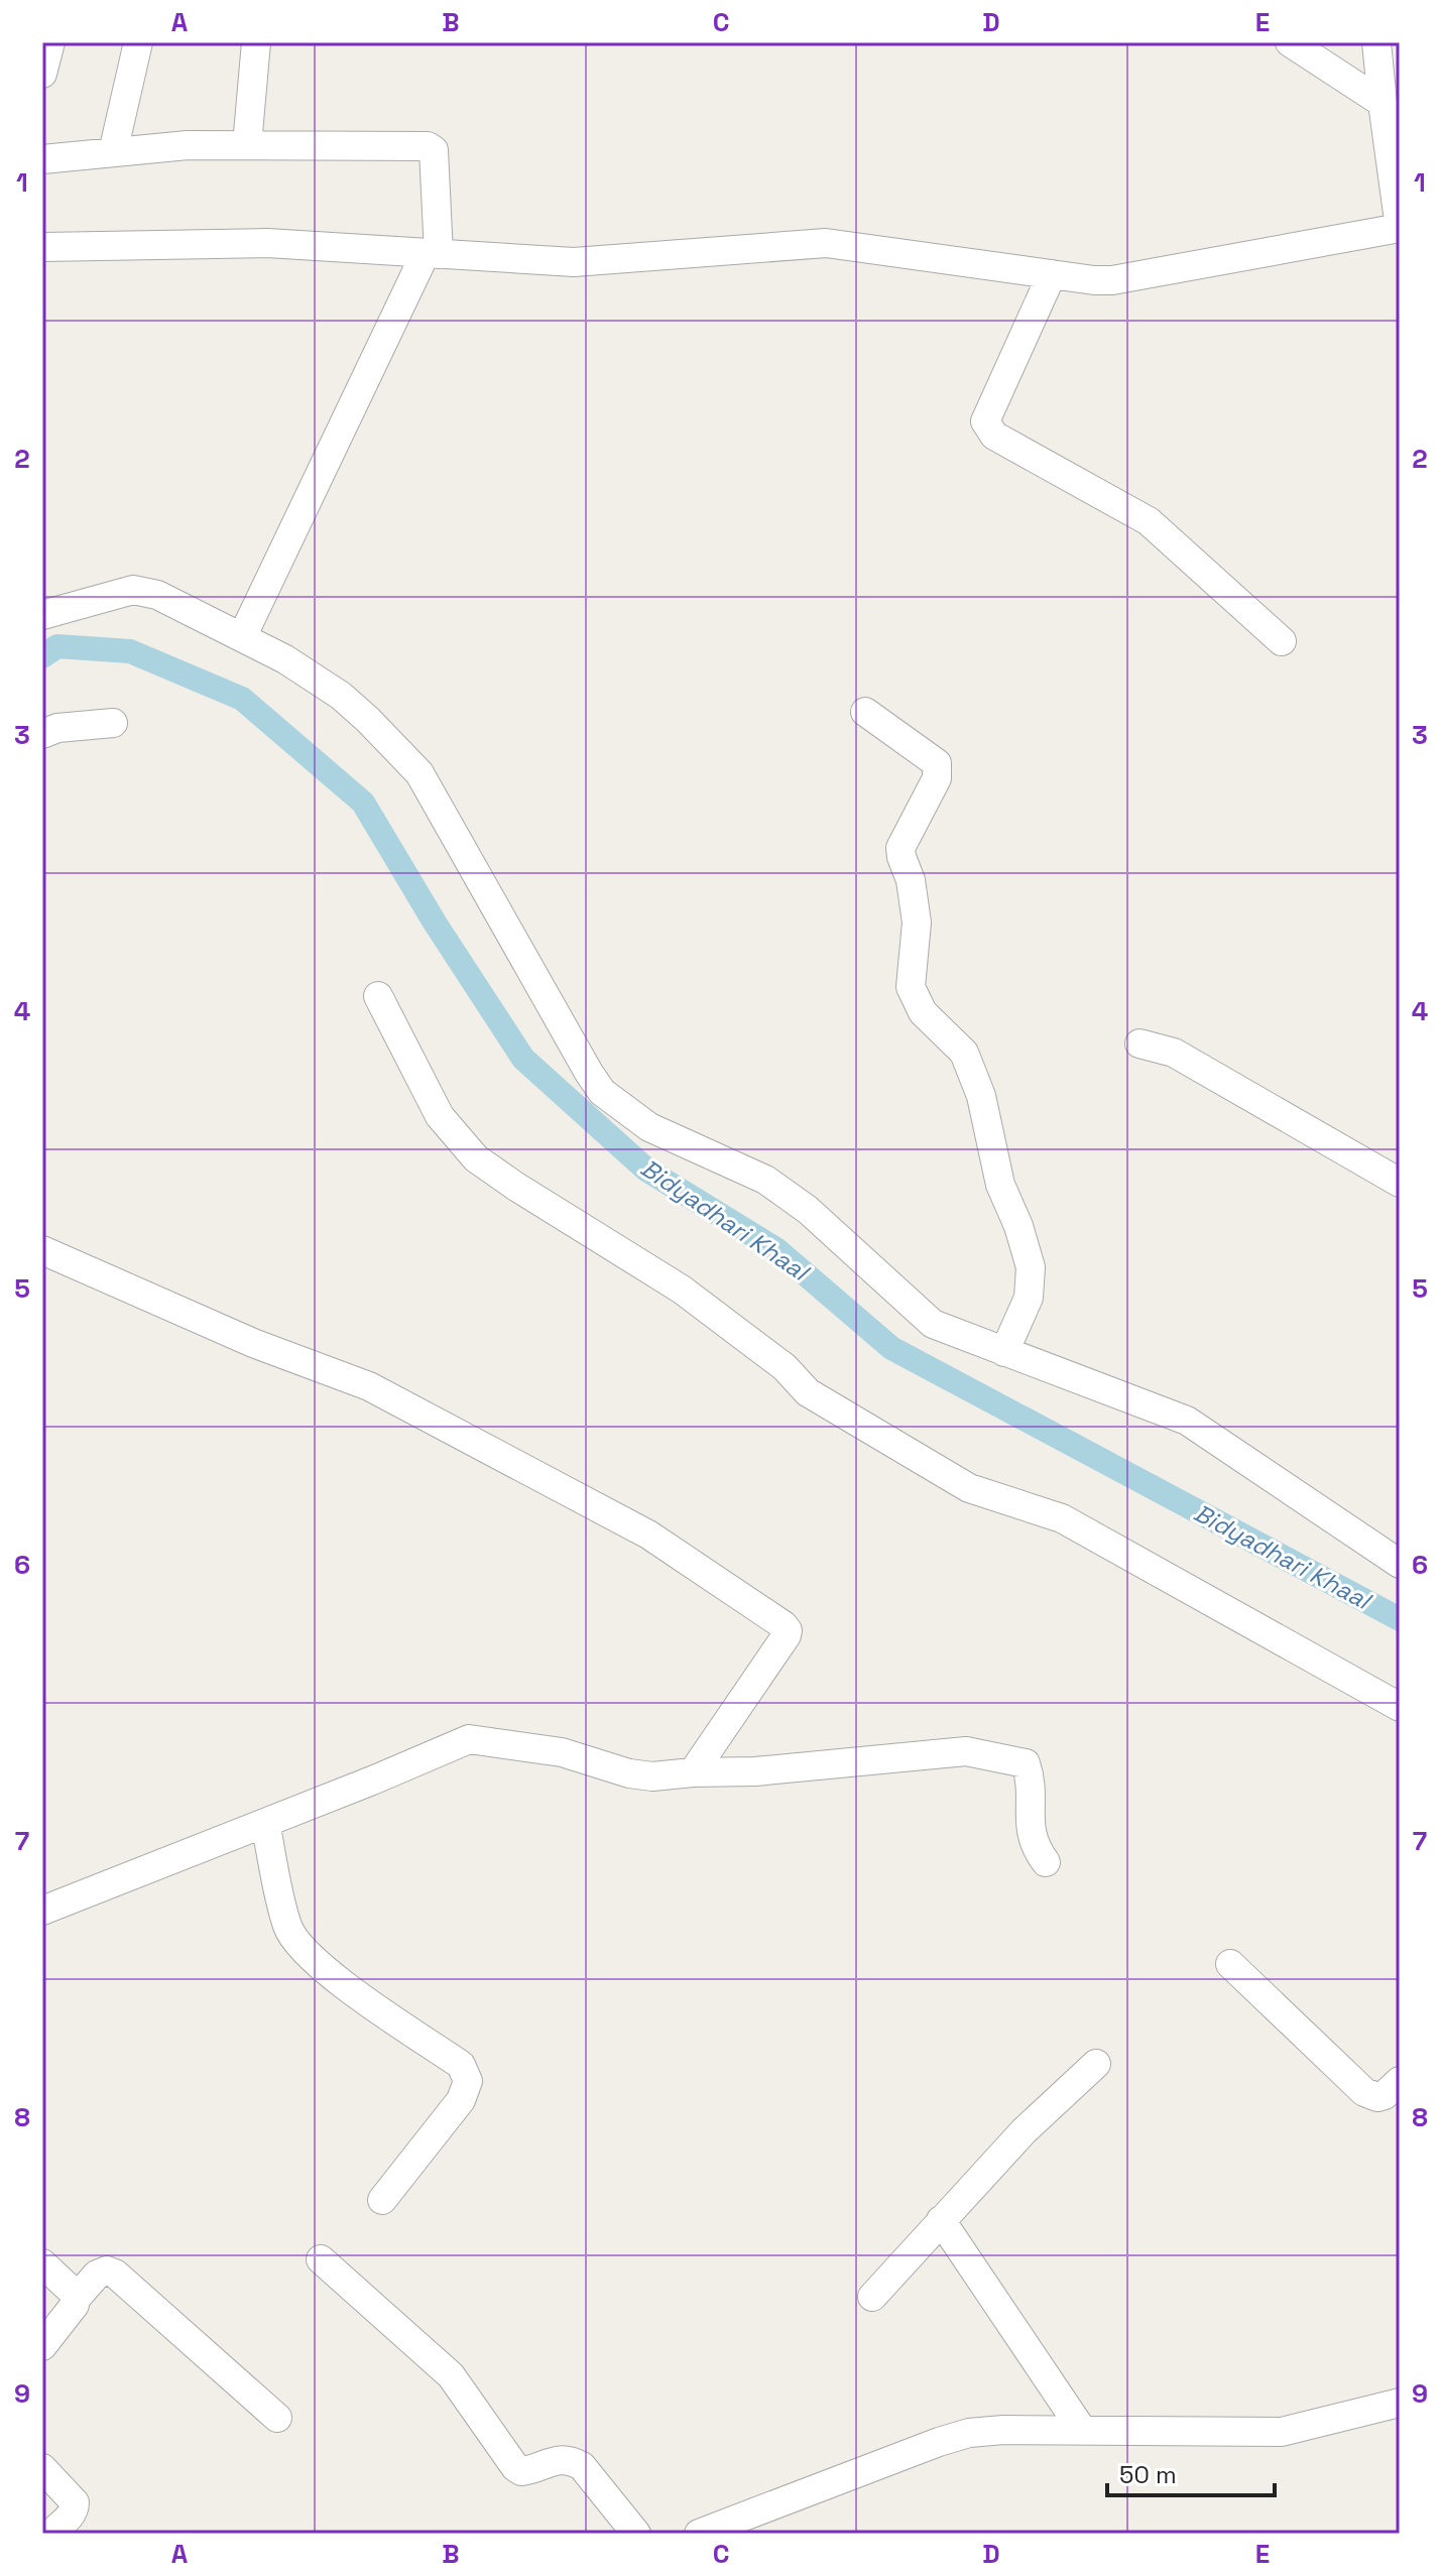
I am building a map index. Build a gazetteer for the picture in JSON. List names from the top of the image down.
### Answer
{
  "water": ["Bidyadhari Khaal"],
  "scale_bar": "50 m",
  "grid": {
    "columns": [
      "A",
      "B",
      "C",
      "D",
      "E"
    ],
    "rows": [
      "1",
      "2",
      "3",
      "4",
      "5",
      "6",
      "7",
      "8",
      "9"
    ]
  }
}
